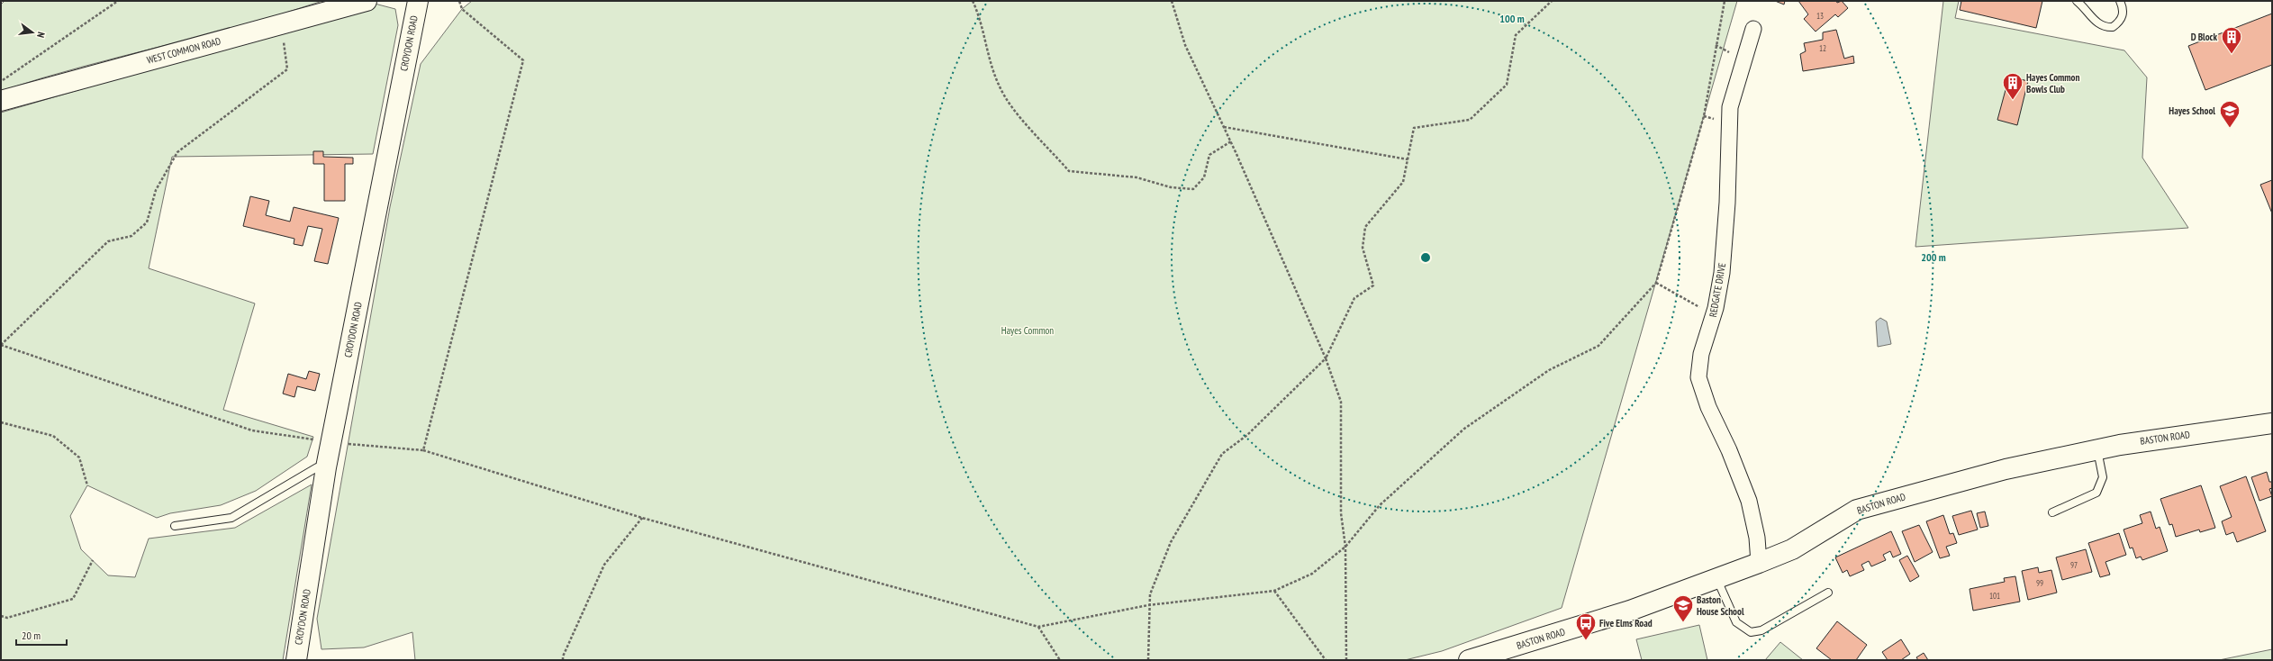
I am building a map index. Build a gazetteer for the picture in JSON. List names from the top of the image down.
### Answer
{
  "streets": {
    "main road": ["CROYDON ROAD", "WEST COMMON ROAD", "BASTON ROAD"],
    "street": ["REDGATE DRIVE"]
  },
  "crossings": [
    ["REDGATE DRIVE", "BASTON ROAD"]
  ],
  "parks": ["Hayes Common"],
  "places": {
    "building": ["D Block", "Hayes Common Bowls Club"],
    "school or university": ["Hayes School", "Baston House School"],
    "bus stop": ["Five Elms Road"]
  },
  "house_numbers": [
    "13",
    "12",
    "97",
    "99",
    "101"
  ],
  "scale_bar": "20 m",
  "north": "right",
  "rings": ["100 m", "200 m"]
}
